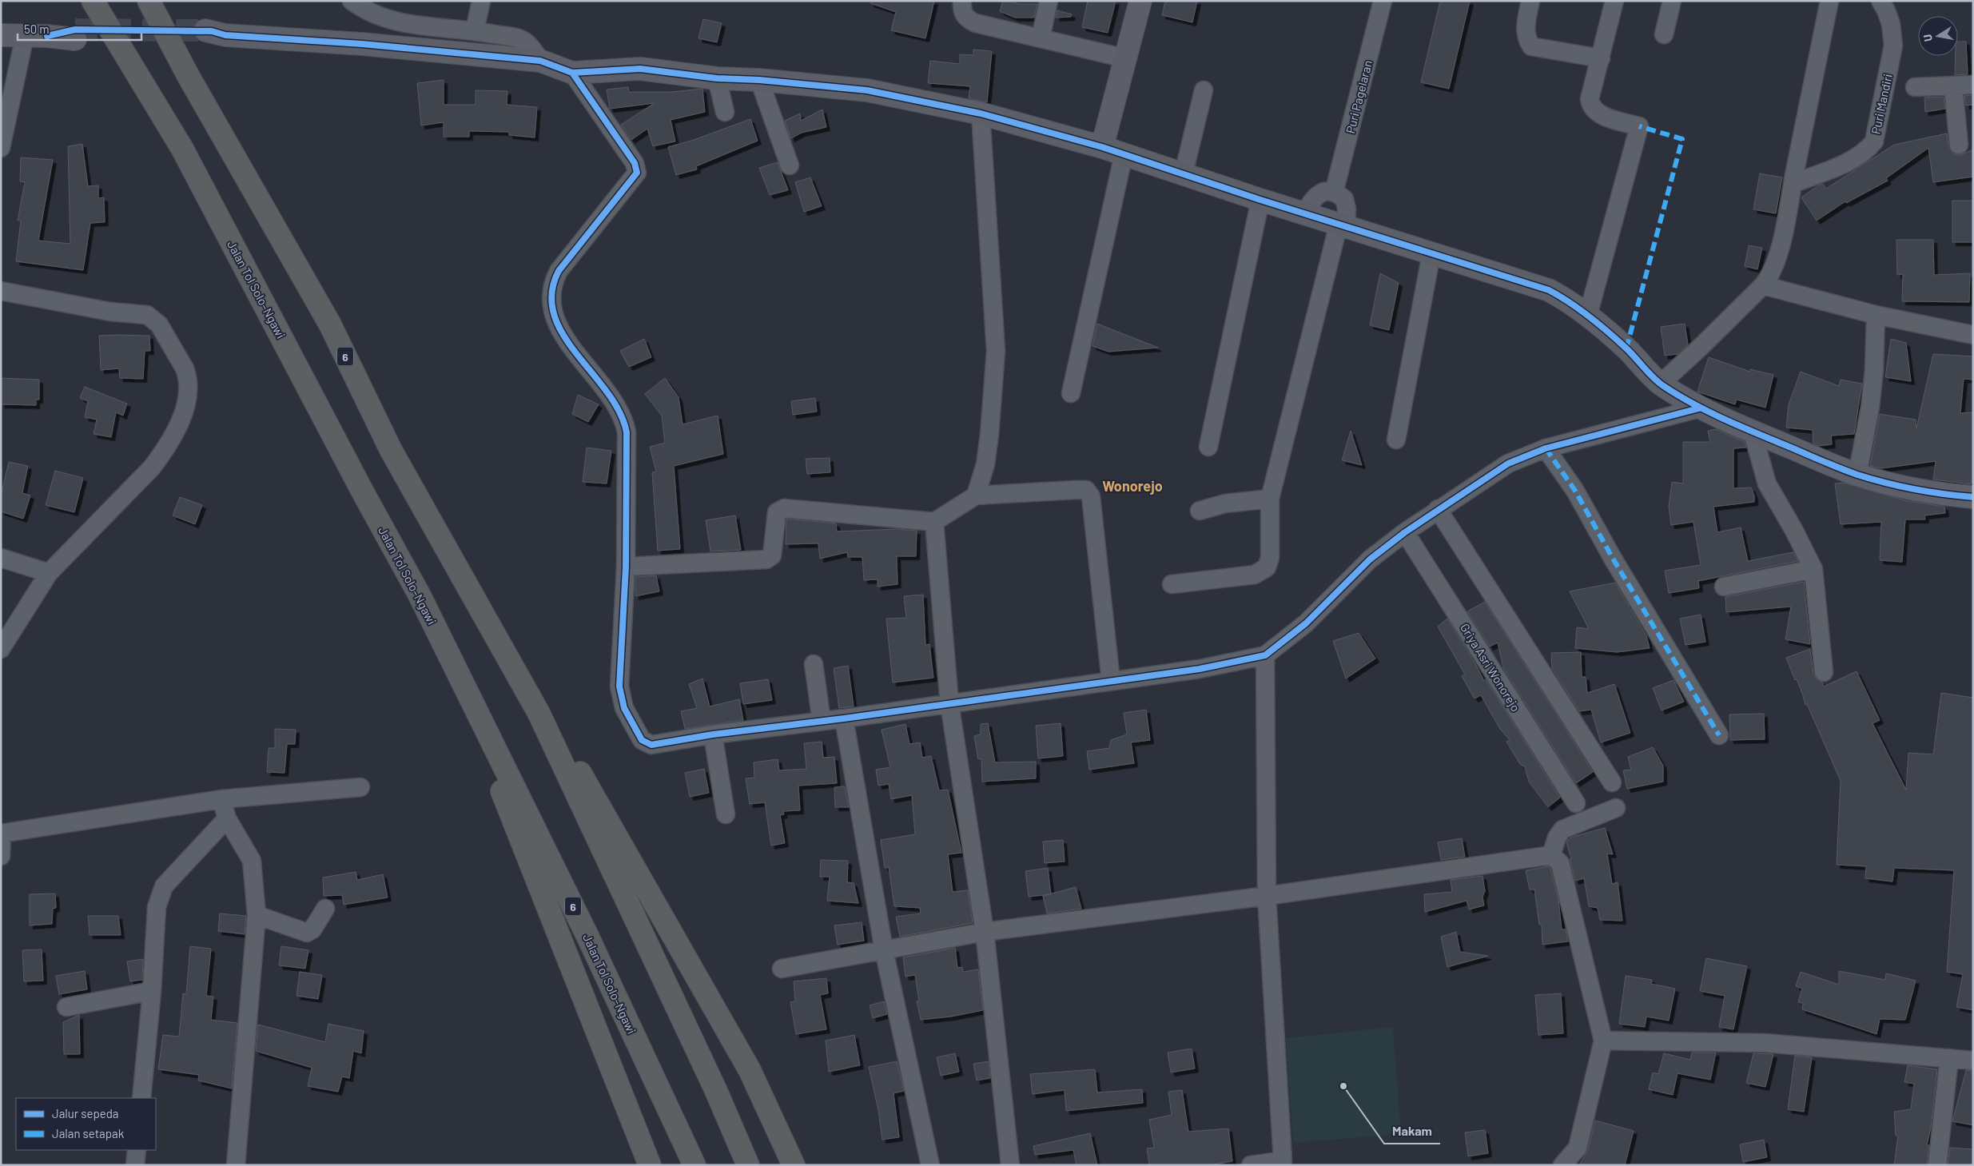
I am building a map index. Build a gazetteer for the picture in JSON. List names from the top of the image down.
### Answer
{
  "streets": {
    "highway": ["Jalan Tol Solo–Ngawi", "6"],
    "street": ["Puri Pagelaran", "Puri Mandiri", "Griya Asri Wonorejo"]
  },
  "districts": ["Wonorejo"],
  "places": ["Makam"],
  "legend": ["Jalur sepeda", "Jalan setapak"],
  "scale_bar": "50 m",
  "north": "left"
}
